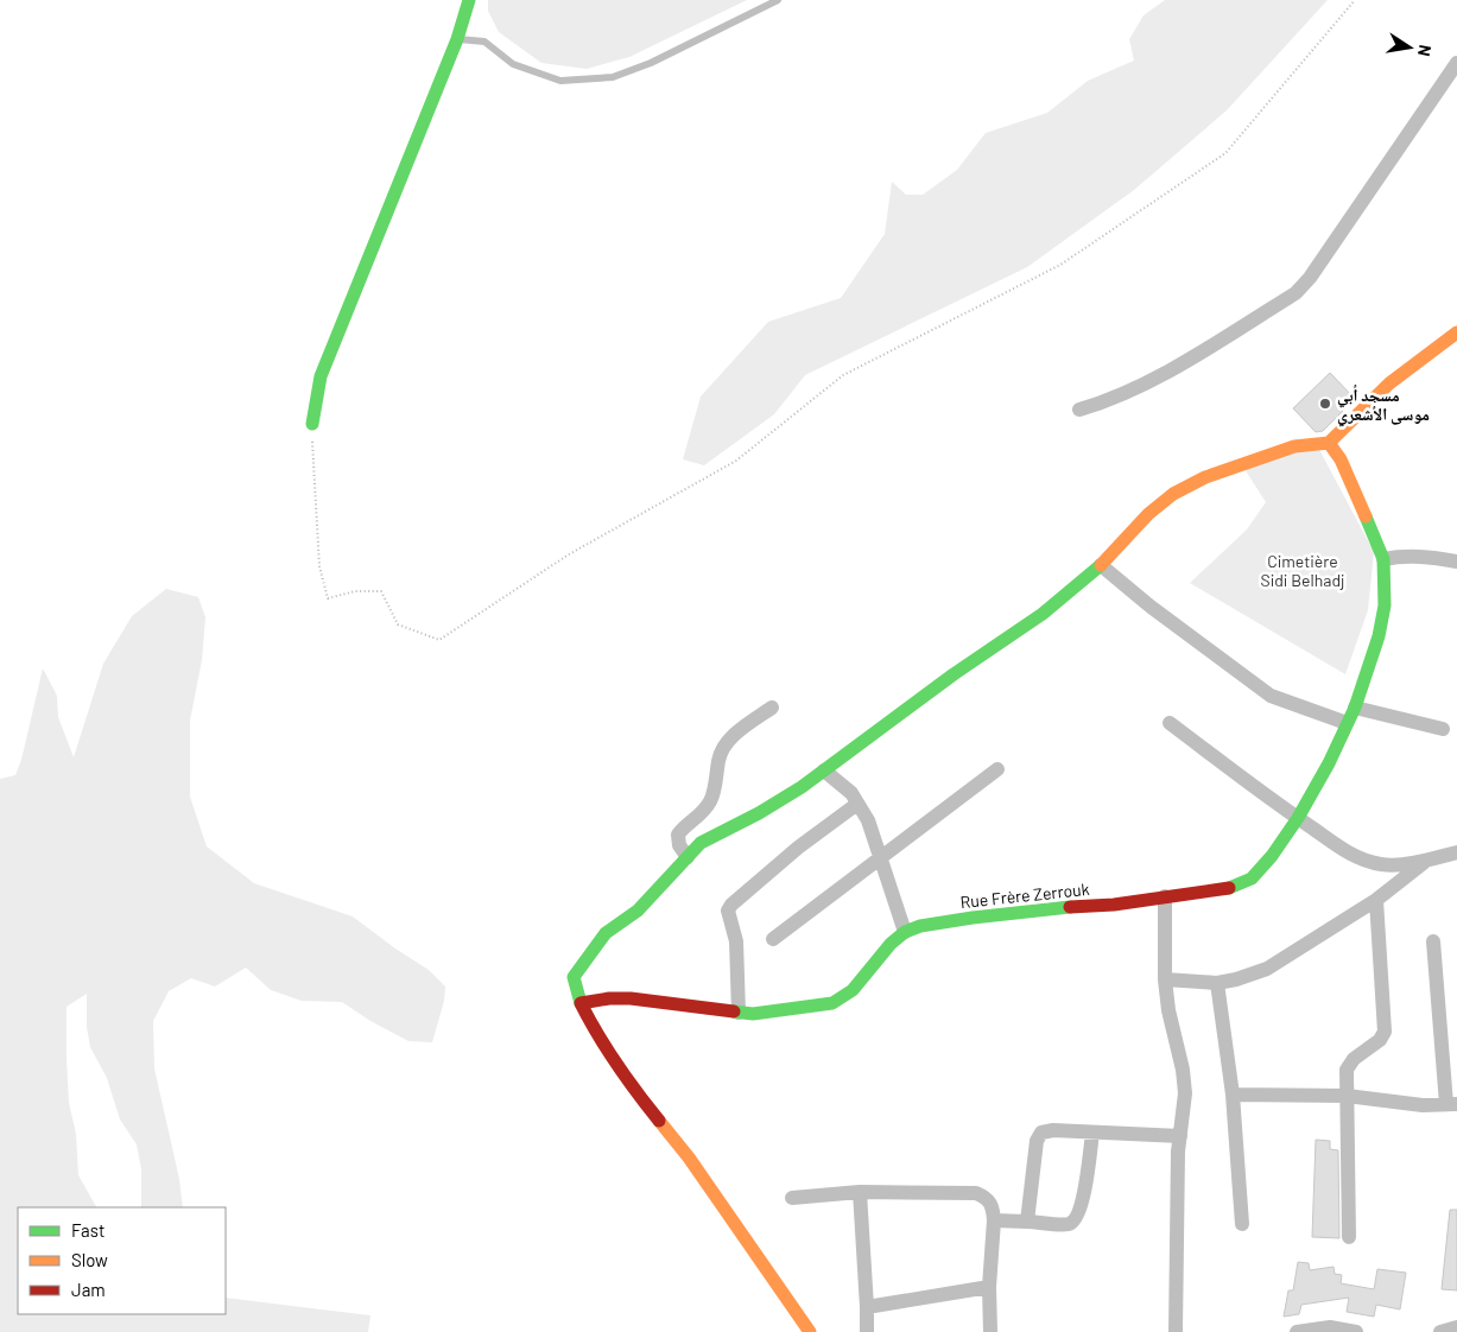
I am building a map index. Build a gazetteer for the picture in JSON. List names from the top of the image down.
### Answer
{
  "streets": {
    "street": ["Rue Frère Zerrouk"]
  },
  "parks": ["Cimetière Sidi Belhadj"],
  "places": ["مسجد أبي موسى الأشعري"],
  "legend": ["Fast", "Slow", "Jam"],
  "north": "right"
}
